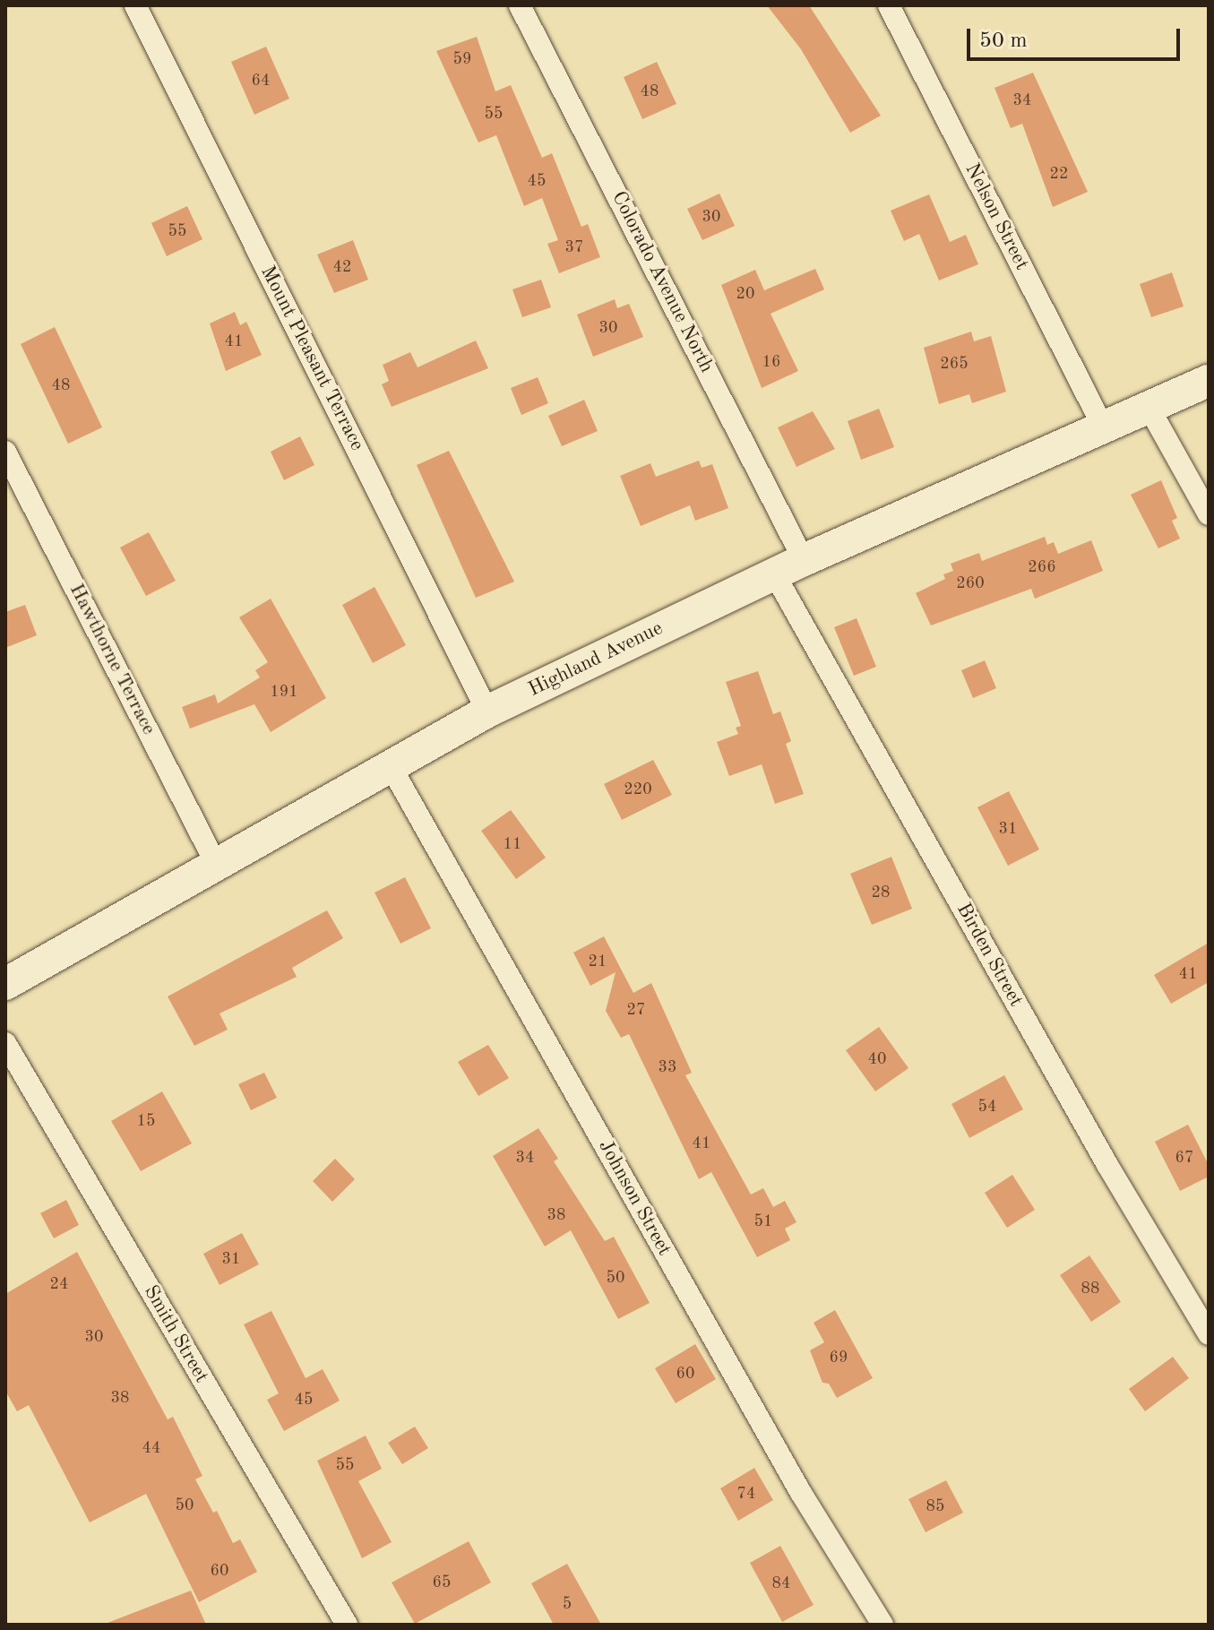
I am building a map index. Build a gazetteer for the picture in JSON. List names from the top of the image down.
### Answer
{
  "streets": {
    "street": [
      "Nelson Street",
      "Colorado Avenue North",
      "Mount Pleasant Terrace",
      "Hawthorne Terrace",
      "Highland Avenue",
      "Birden Street",
      "Johnson Street",
      "Smith Street"
    ]
  },
  "crossings": [
    ["Nelson Street", "Highland Avenue"],
    ["Colorado Avenue North", "Highland Avenue"],
    ["Mount Pleasant Terrace", "Highland Avenue"],
    ["Hawthorne Terrace", "Highland Avenue"],
    ["Highland Avenue", "Birden Street"],
    ["Highland Avenue", "Johnson Street"]
  ],
  "house_numbers": [
    "59",
    "64",
    "48",
    "34",
    "55",
    "22",
    "45",
    "30",
    "55",
    "37",
    "42",
    "20",
    "30",
    "41",
    "16",
    "265",
    "48",
    "266",
    "260",
    "191",
    "220",
    "31",
    "11",
    "28",
    "21",
    "41",
    "27",
    "40",
    "33",
    "54",
    "15",
    "41",
    "34",
    "67",
    "38",
    "51",
    "31",
    "50",
    "24",
    "88",
    "30",
    "69",
    "60",
    "38",
    "45",
    "44",
    "55",
    "74",
    "50",
    "85",
    "60",
    "65",
    "84",
    "5"
  ],
  "scale_bar": "50 m"
}
